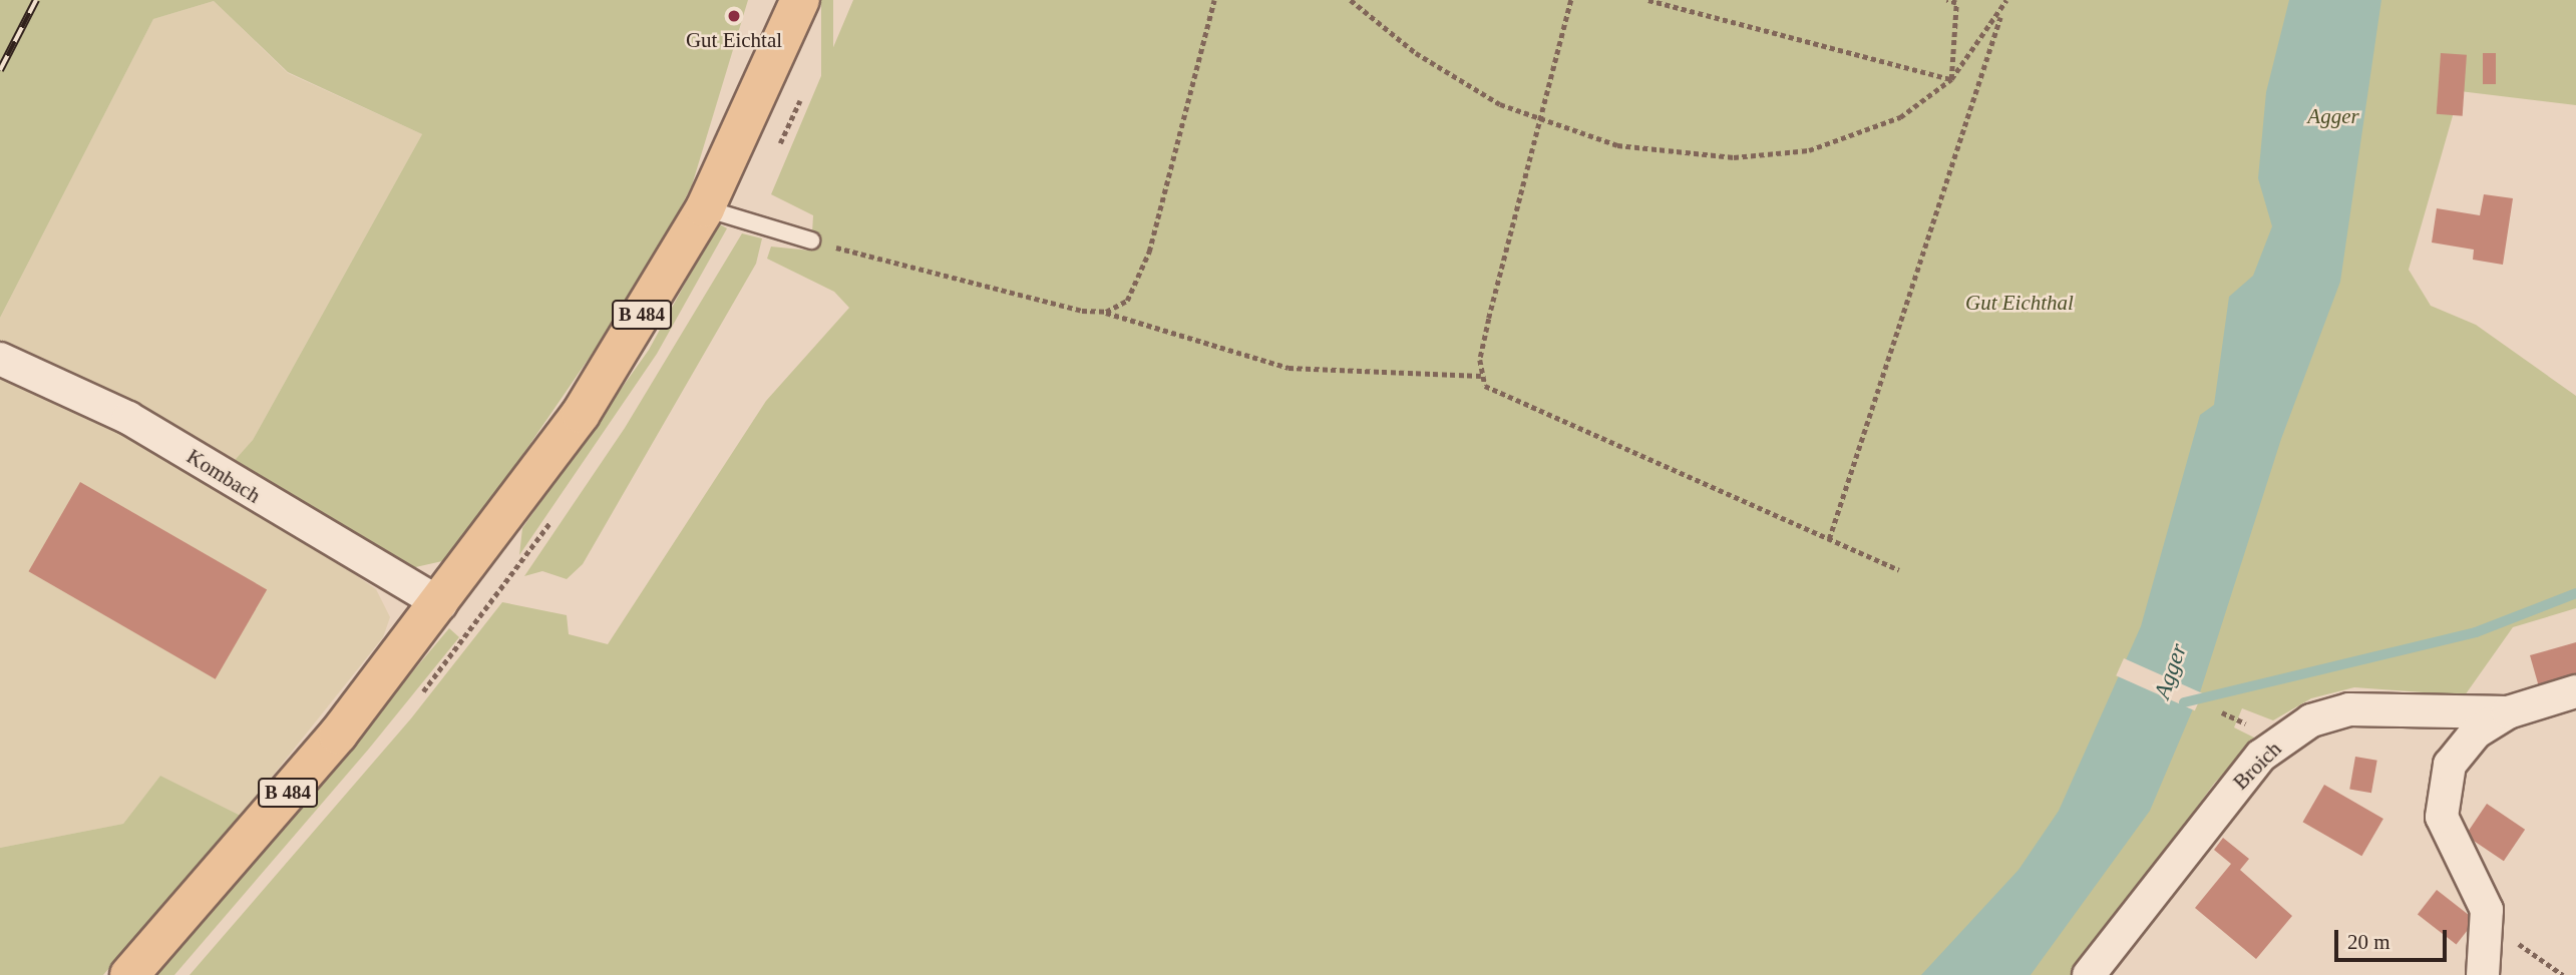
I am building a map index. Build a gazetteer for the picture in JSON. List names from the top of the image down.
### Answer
{
  "streets": {
    "main road": ["B 484"],
    "street": ["Kombach", "Broich"]
  },
  "crossings": [
    ["B 484", "Kombach"]
  ],
  "water": ["Agger"],
  "parks": ["Agger", "Gut Eichthal"],
  "places": ["Gut Eichtal"],
  "scale_bar": "20 m"
}
